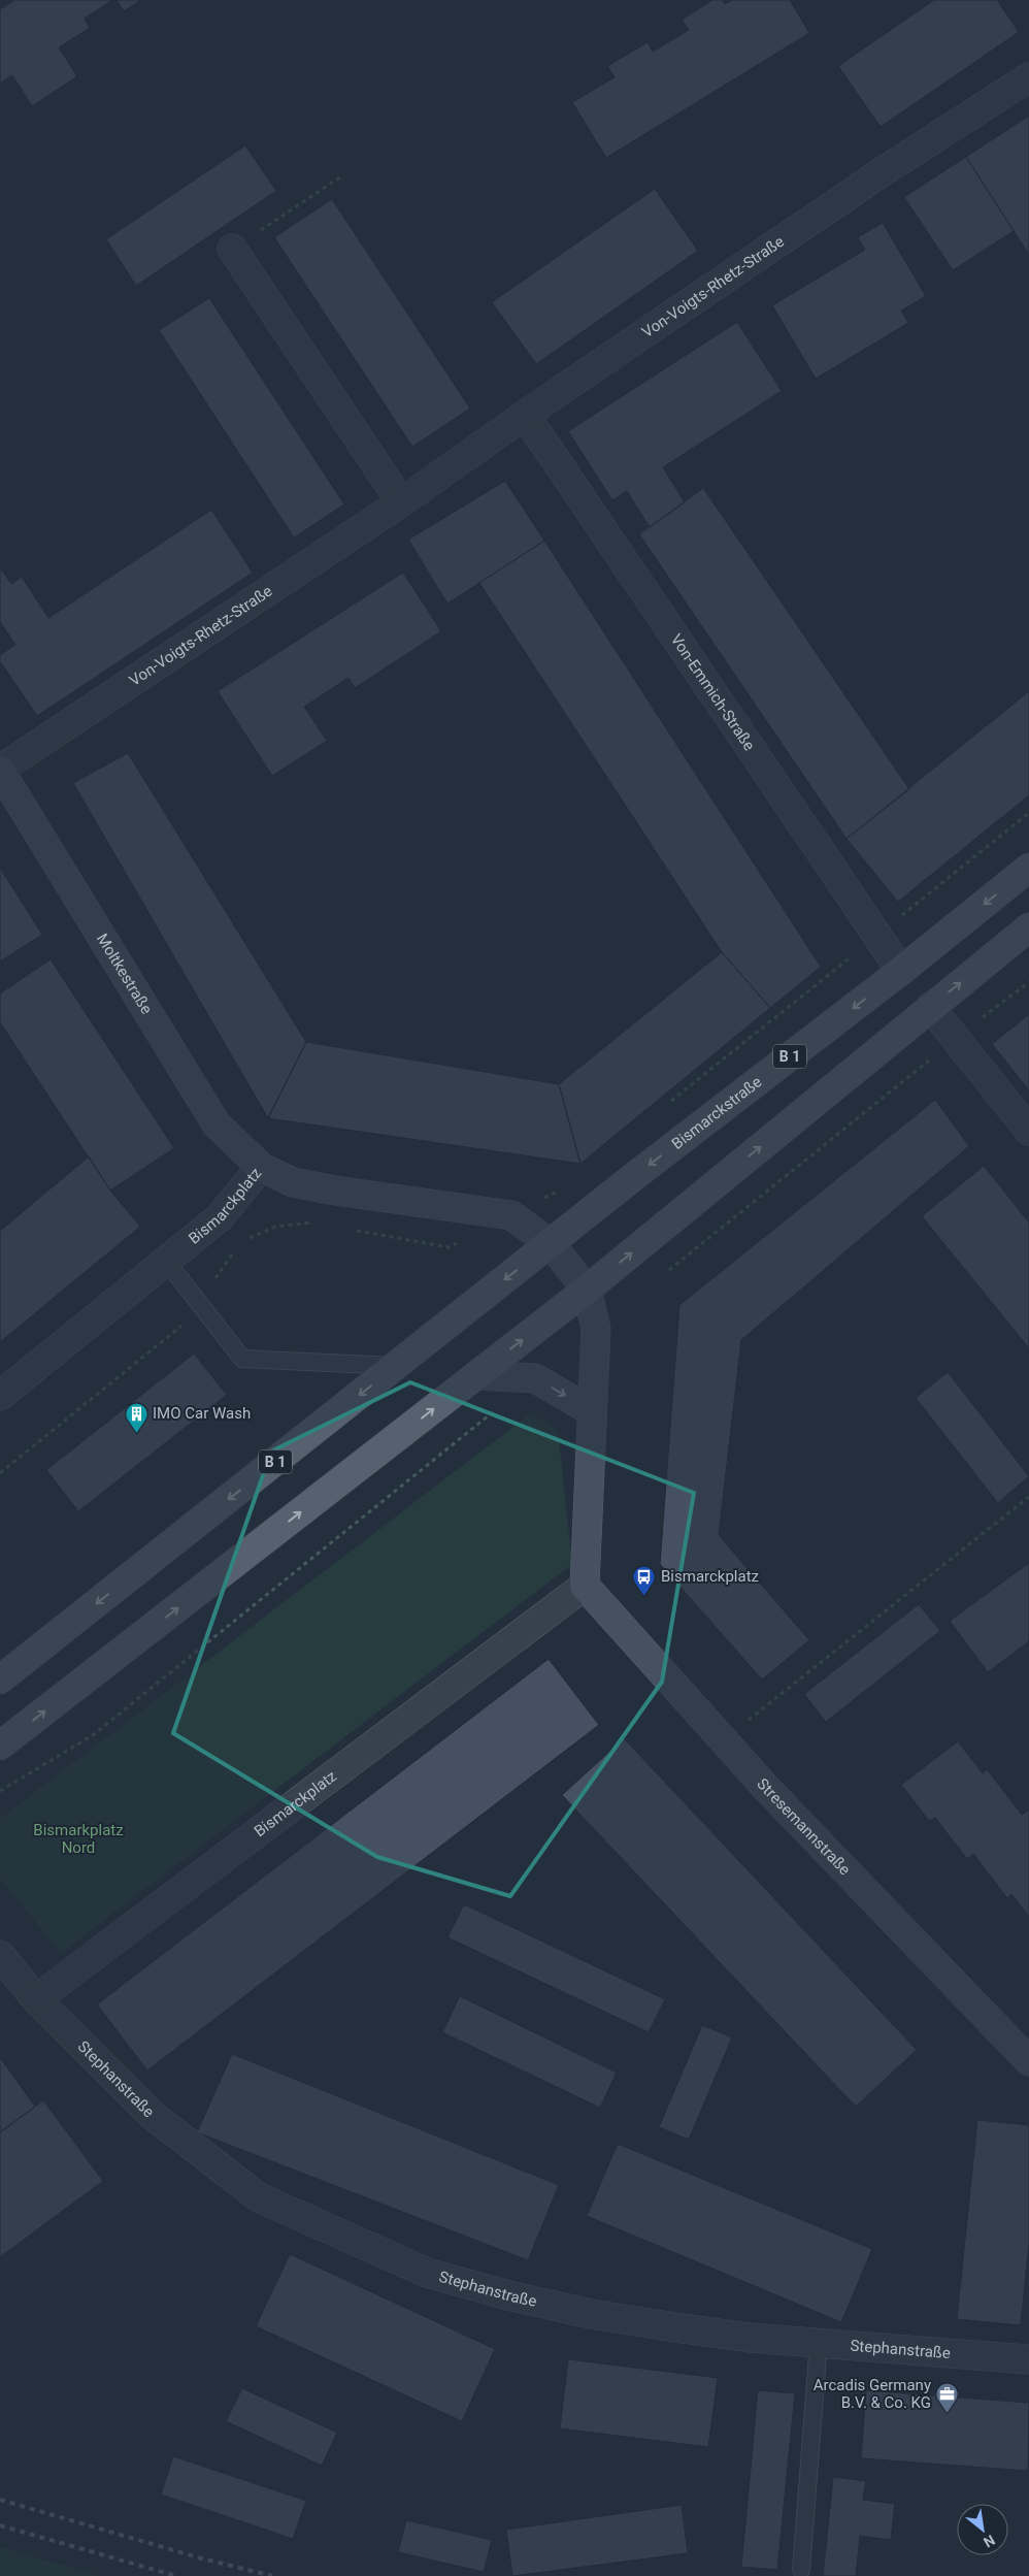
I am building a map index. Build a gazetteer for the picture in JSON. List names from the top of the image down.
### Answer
{
  "streets": {
    "main road": ["B 1", "Bismarckstraße"],
    "street": [
      "Von-Voigts-Rhetz-Straße",
      "Von-Emmich-Straße",
      "Moltkestraße",
      "Bismarckplatz",
      "Stresemannstraße",
      "Stephanstraße"
    ]
  },
  "crossings": [
    ["Von-Voigts-Rhetz-Straße", "Von-Emmich-Straße"],
    ["Von-Voigts-Rhetz-Straße", "Moltkestraße"],
    ["Von-Emmich-Straße", "Bismarckstraße"],
    ["Moltkestraße", "Bismarckplatz"],
    ["B 1", "Bismarckstraße"],
    ["B 1", "Bismarckplatz"],
    ["Bismarckstraße", "Bismarckplatz"],
    ["Bismarckplatz", "Stresemannstraße"],
    ["Bismarckplatz", "Stephanstraße"]
  ],
  "parks": ["Bismarkplatz Nord"],
  "places": {
    "building": ["IMO Car Wash"],
    "bus stop": ["Bismarckplatz"],
    "office": ["Arcadis Germany B.V. & Co. KG"]
  },
  "north": "bottom right"
}
